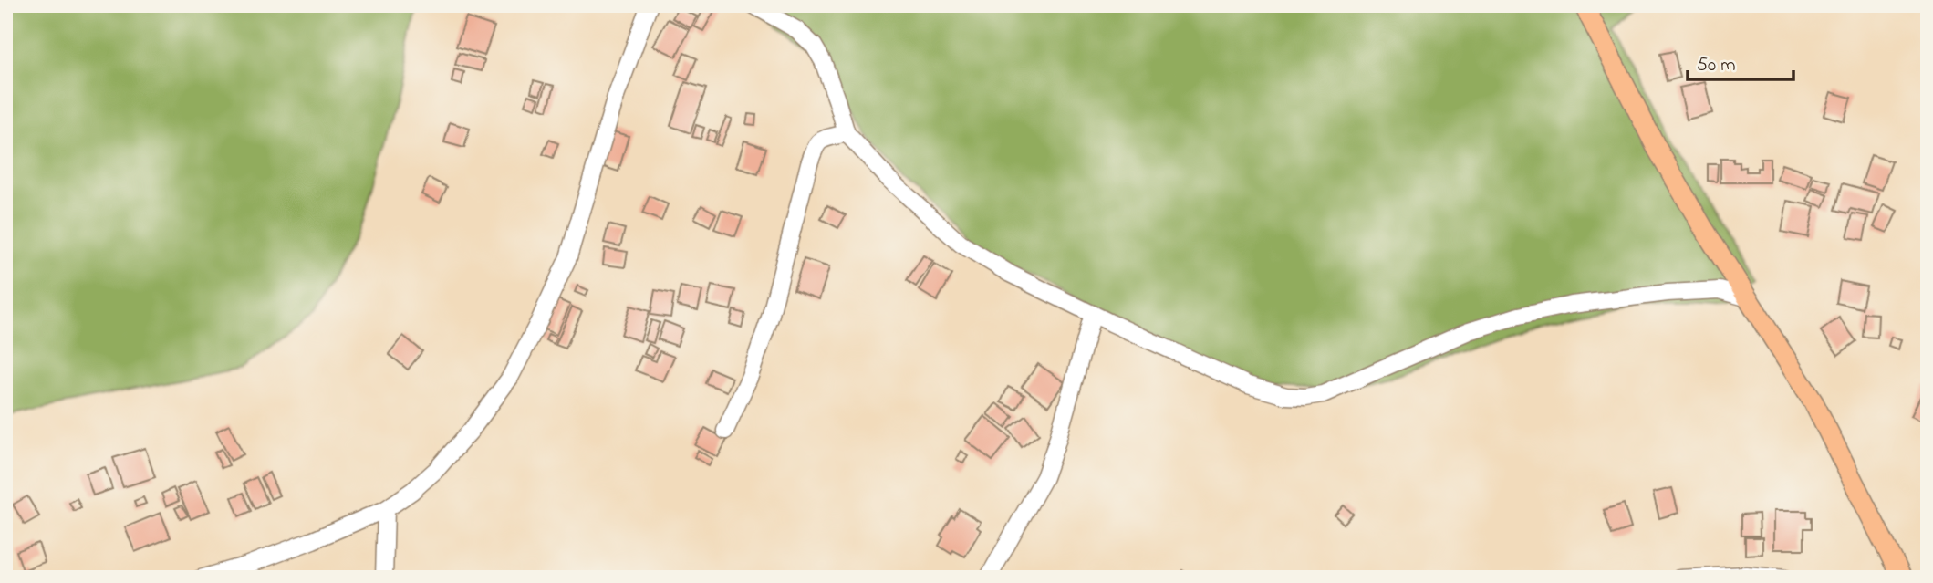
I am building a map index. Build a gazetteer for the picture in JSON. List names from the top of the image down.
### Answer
{
  "scale_bar": "50 m"
}
